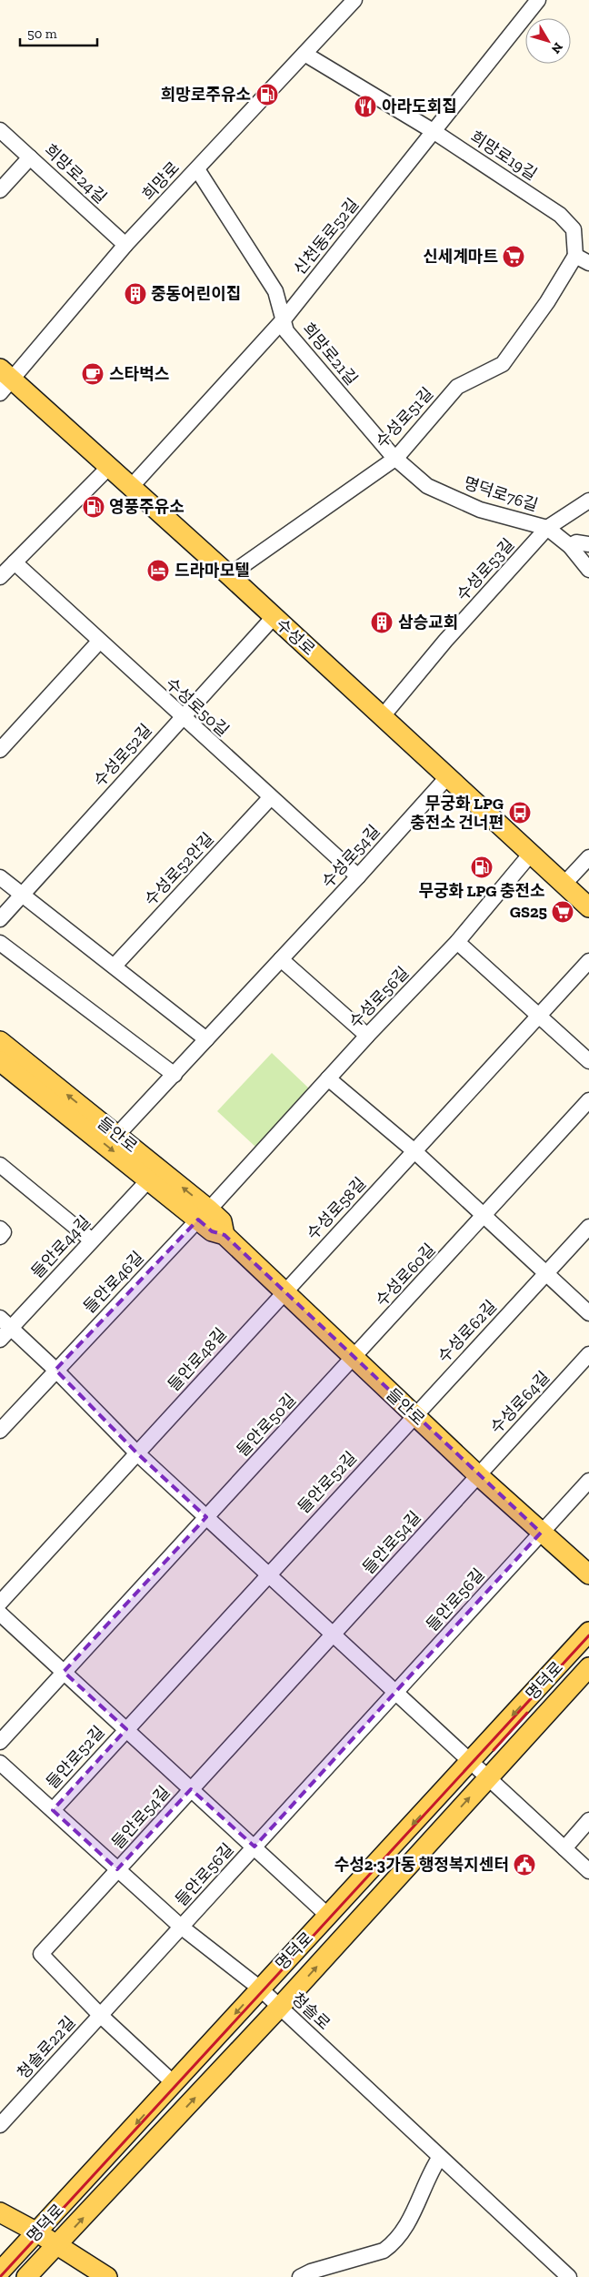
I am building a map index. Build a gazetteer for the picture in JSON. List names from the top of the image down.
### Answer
{
  "streets": {
    "main road": ["수성로", "들안로", "명덕로"],
    "street": [
      "희망로19길",
      "희망로24길",
      "희망로",
      "신천동로52길",
      "희망로21길",
      "수성로51길",
      "명덕로76길",
      "수성로53길",
      "수성로50길",
      "수성로52길",
      "수성로54길",
      "수성로52안길",
      "수성로56길",
      "수성로58길",
      "들안로44길",
      "수성로60길",
      "들안로46길",
      "수성로62길",
      "들안로48길",
      "수성로64길",
      "들안로50길",
      "들안로52길",
      "들안로54길",
      "들안로56길",
      "청솔로",
      "청솔로22길"
    ]
  },
  "crossings": [
    ["희망로19길", "희망로"],
    ["희망로19길", "신천동로52길"],
    ["희망로19길", "수성로51길"],
    ["희망로24길", "희망로"],
    ["희망로", "희망로21길"],
    ["희망로", "수성로"],
    ["신천동로52길", "희망로21길"],
    ["신천동로52길", "수성로"],
    ["희망로21길", "수성로51길"],
    ["희망로21길", "명덕로76길"],
    ["수성로51길", "명덕로76길"],
    ["수성로51길", "수성로"],
    ["명덕로76길", "수성로53길"],
    ["수성로53길", "수성로"],
    ["수성로", "수성로52길"],
    ["수성로", "수성로54길"],
    ["수성로", "수성로56길"],
    ["수성로50길", "수성로52길"],
    ["수성로50길", "수성로54길"],
    ["수성로50길", "수성로52안길"],
    ["수성로54길", "들안로"],
    ["수성로56길", "들안로"],
    ["수성로56길", "들안로46길"],
    ["들안로", "수성로58길"],
    ["들안로", "들안로44길"],
    ["들안로", "수성로60길"],
    ["들안로", "들안로46길"],
    ["들안로", "수성로62길"],
    ["들안로", "들안로48길"],
    ["들안로", "수성로64길"],
    ["들안로", "들안로50길"],
    ["들안로", "들안로52길"],
    ["들안로", "들안로54길"],
    ["들안로", "들안로56길"],
    ["수성로58길", "들안로48길"],
    ["수성로60길", "들안로50길"],
    ["수성로62길", "들안로52길"],
    ["수성로64길", "들안로54길"],
    ["들안로52길", "들안로54길"],
    ["들안로52길", "청솔로"],
    ["들안로54길", "들안로56길"],
    ["들안로54길", "청솔로"],
    ["들안로54길", "청솔로22길"],
    ["들안로56길", "명덕로"],
    ["들안로56길", "청솔로"],
    ["들안로56길", "청솔로22길"],
    ["명덕로", "청솔로"],
    ["명덕로", "청솔로22길"],
    ["청솔로", "청솔로22길"]
  ],
  "places": {
    "fuel station": ["희망로주유소", "영풍주유소", "무궁화 LPG 충전소"],
    "restaurant": ["아라도회집"],
    "supermarket": ["신세계마트", "GS25"],
    "building": ["중동어린이집", "삼승교회"],
    "cafe": ["스타벅스"],
    "hotel": ["드라마모텔"],
    "bus stop": ["무궁화 LPG 충전소 건너편"],
    "public building": ["수성2·3가동 행정복지센터"]
  },
  "scale_bar": "50 m",
  "north": "bottom right"
}
